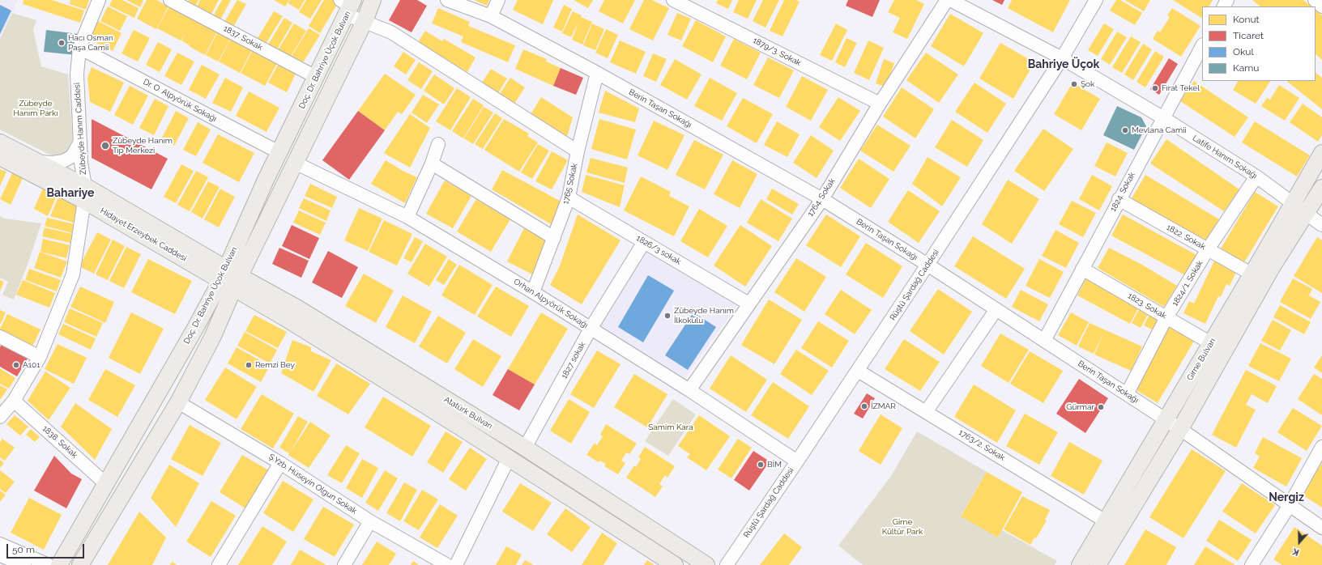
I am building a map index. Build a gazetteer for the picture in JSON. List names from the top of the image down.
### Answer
{
  "streets": {
    "main road": [
      "Doç. Dr. Bahriye Üçok Bulvarı",
      "Hidayet Erzeybek Caddesi",
      "Girne Bulvarı",
      "Atatürk Bulvarı"
    ],
    "street": [
      "1837. Sokak",
      "1879/3. Sokak",
      "Dr. O. Alpyörük Sokağı",
      "Berin Taşan Sokağı",
      "Zübeyde Hanım Caddesi",
      "Latife Hanım Sokağı",
      "1765 Sokak",
      "1824. Sokak",
      "1764. Sokak",
      "1822. Sokak",
      "1826/3 sokak",
      "1824/1. Sokak",
      "Rüştü Şardağ Caddesi",
      "Orhan Alpyörük Sokağı",
      "1823. Sokak",
      "1827 sokak",
      "1838. Sokak",
      "1763/2. Sokak",
      "Ş.Yzb. Hüseyin Olgun Sokak"
    ]
  },
  "crossings": [
    ["1837. Sokak", "Doç. Dr. Bahriye Üçok Bulvarı"],
    ["1879/3. Sokak", "1764. Sokak"],
    ["Doç. Dr. Bahriye Üçok Bulvarı", "Dr. O. Alpyörük Sokağı"],
    ["Doç. Dr. Bahriye Üçok Bulvarı", "Hidayet Erzeybek Caddesi"],
    ["Doç. Dr. Bahriye Üçok Bulvarı", "Orhan Alpyörük Sokağı"],
    ["Doç. Dr. Bahriye Üçok Bulvarı", "Atatürk Bulvarı"],
    ["Doç. Dr. Bahriye Üçok Bulvarı", "1838. Sokak"],
    ["Doç. Dr. Bahriye Üçok Bulvarı", "Ş.Yzb. Hüseyin Olgun Sokak"],
    ["Dr. O. Alpyörük Sokağı", "Zübeyde Hanım Caddesi"],
    ["Berin Taşan Sokağı", "1765 Sokak"],
    ["Berin Taşan Sokağı", "1824. Sokak"],
    ["Berin Taşan Sokağı", "1764. Sokak"],
    ["Berin Taşan Sokağı", "1824/1. Sokak"],
    ["Berin Taşan Sokağı", "Rüştü Şardağ Caddesi"],
    ["Berin Taşan Sokağı", "Girne Bulvarı"],
    ["Zübeyde Hanım Caddesi", "Hidayet Erzeybek Caddesi"],
    ["Zübeyde Hanım Caddesi", "1838. Sokak"],
    ["Latife Hanım Sokağı", "1824. Sokak"],
    ["Latife Hanım Sokağı", "1824/1. Sokak"],
    ["Latife Hanım Sokağı", "Rüştü Şardağ Caddesi"],
    ["Latife Hanım Sokağı", "Girne Bulvarı"],
    ["1765 Sokak", "1826/3 sokak"],
    ["1765 Sokak", "Orhan Alpyörük Sokağı"],
    ["1824. Sokak", "1822. Sokak"],
    ["1824. Sokak", "1823. Sokak"],
    ["1764. Sokak", "1826/3 sokak"],
    ["1764. Sokak", "Orhan Alpyörük Sokağı"],
    ["Hidayet Erzeybek Caddesi", "Atatürk Bulvarı"],
    ["1822. Sokak", "1824/1. Sokak"],
    ["1822. Sokak", "Girne Bulvarı"],
    ["1826/3 sokak", "1827 sokak"],
    ["1824/1. Sokak", "1823. Sokak"],
    ["Rüştü Şardağ Caddesi", "Orhan Alpyörük Sokağı"],
    ["Rüştü Şardağ Caddesi", "1763/2. Sokak"],
    ["Orhan Alpyörük Sokağı", "1827 sokak"],
    ["1823. Sokak", "Girne Bulvarı"],
    ["Girne Bulvarı", "1763/2. Sokak"],
    ["1827 sokak", "Atatürk Bulvarı"]
  ],
  "districts": ["Bahriye Üçok", "Bahariye", "Nergiz"],
  "parks": ["Zübeyde Hanım Parkı", "Samim Kara", "Girne Kültür Park"],
  "places": [
    "Hacı Osman Paşa Camii",
    "Şok",
    "Fırat Tekel",
    "Mevlana Camii",
    "Zübeyde Hanım Tıp Merkezi",
    "Zübeyde Hanım İlkokulu",
    "A101",
    "Remzi Bey",
    "İZMAR",
    "Gürmar",
    "BİM"
  ],
  "legend": [
    "Konut",
    "Ticaret",
    "Okul",
    "Kamu"
  ],
  "scale_bar": "50 m",
  "north": "bottom"
}
